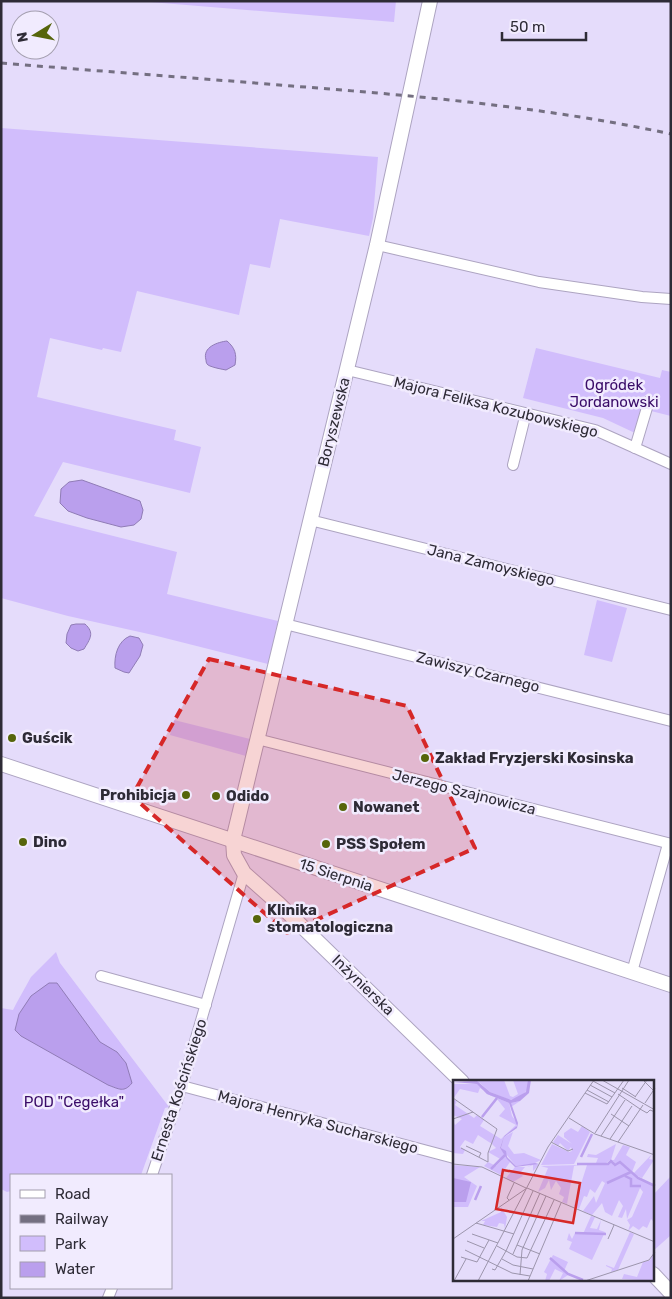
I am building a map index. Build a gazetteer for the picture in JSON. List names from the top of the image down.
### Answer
{
  "streets": {
    "street": [
      "Majora Feliksa Kozubowskiego",
      "Boryszewska",
      "Jana Zamoyskiego",
      "Zawiszy Czarnego",
      "Jerzego Szajnowicza",
      "15 Sierpnia",
      "Inżynierska",
      "Ernesta Kościńskiego",
      "Majora Henryka Sucharskiego"
    ]
  },
  "crossings": [
    ["Majora Feliksa Kozubowskiego", "Boryszewska"],
    ["Boryszewska", "Jana Zamoyskiego"],
    ["Boryszewska", "Zawiszy Czarnego"],
    ["Boryszewska", "Jerzego Szajnowicza"],
    ["Boryszewska", "15 Sierpnia"],
    ["Boryszewska", "Inżynierska"],
    ["15 Sierpnia", "Inżynierska"],
    ["Inżynierska", "Ernesta Kościńskiego"],
    ["Ernesta Kościńskiego", "Majora Henryka Sucharskiego"]
  ],
  "parks": ["Ogródek Jordanowski", "POD \"Cegełka\""],
  "places": [
    "Guścik",
    "Zakład Fryzjerski Kosinska",
    "Prohibicja",
    "Odido",
    "Nowanet",
    "Dino",
    "PSS Społem",
    "Klinika stomatologiczna"
  ],
  "legend": [
    "Road",
    "Railway",
    "Park",
    "Water"
  ],
  "scale_bar": "50 m",
  "north": "left"
}
